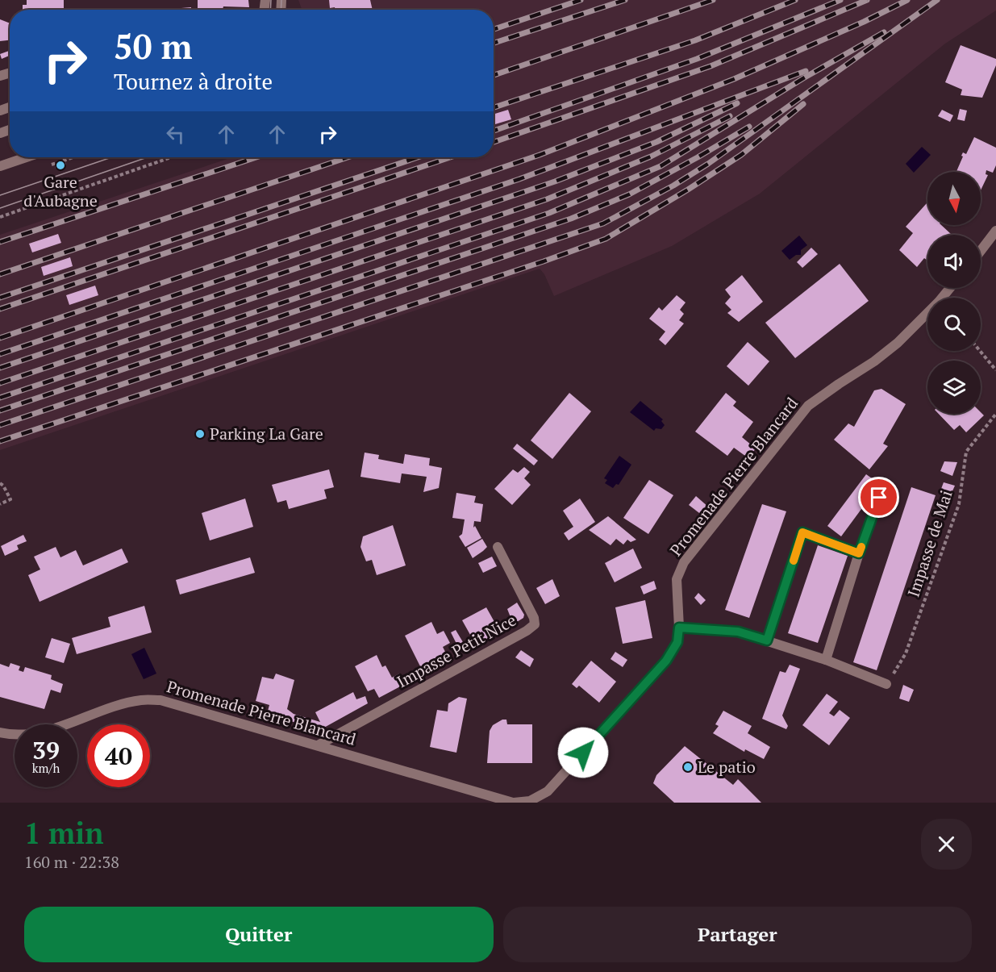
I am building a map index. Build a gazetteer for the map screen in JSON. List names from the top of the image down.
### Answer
{
  "streets": {
    "street": ["Promenade Pierre Blancard", "Impasse Petit Nice"],
    "path": ["Impasse de Mai"]
  },
  "crossings": [
    ["Promenade Pierre Blancard", "Impasse Petit Nice"]
  ],
  "places": ["Gare d'Aubagne", "Parking La Gare", "Le patio"],
  "north": "bottom",
  "page": {
    "turn": ["50 m", "Tournez à droite"],
    "speed": "39 km/h",
    "limit": "40",
    "heading": ["1 min", "160 m · 22:38"],
    "buttons": ["Quitter", "Partager"]
  }
}
